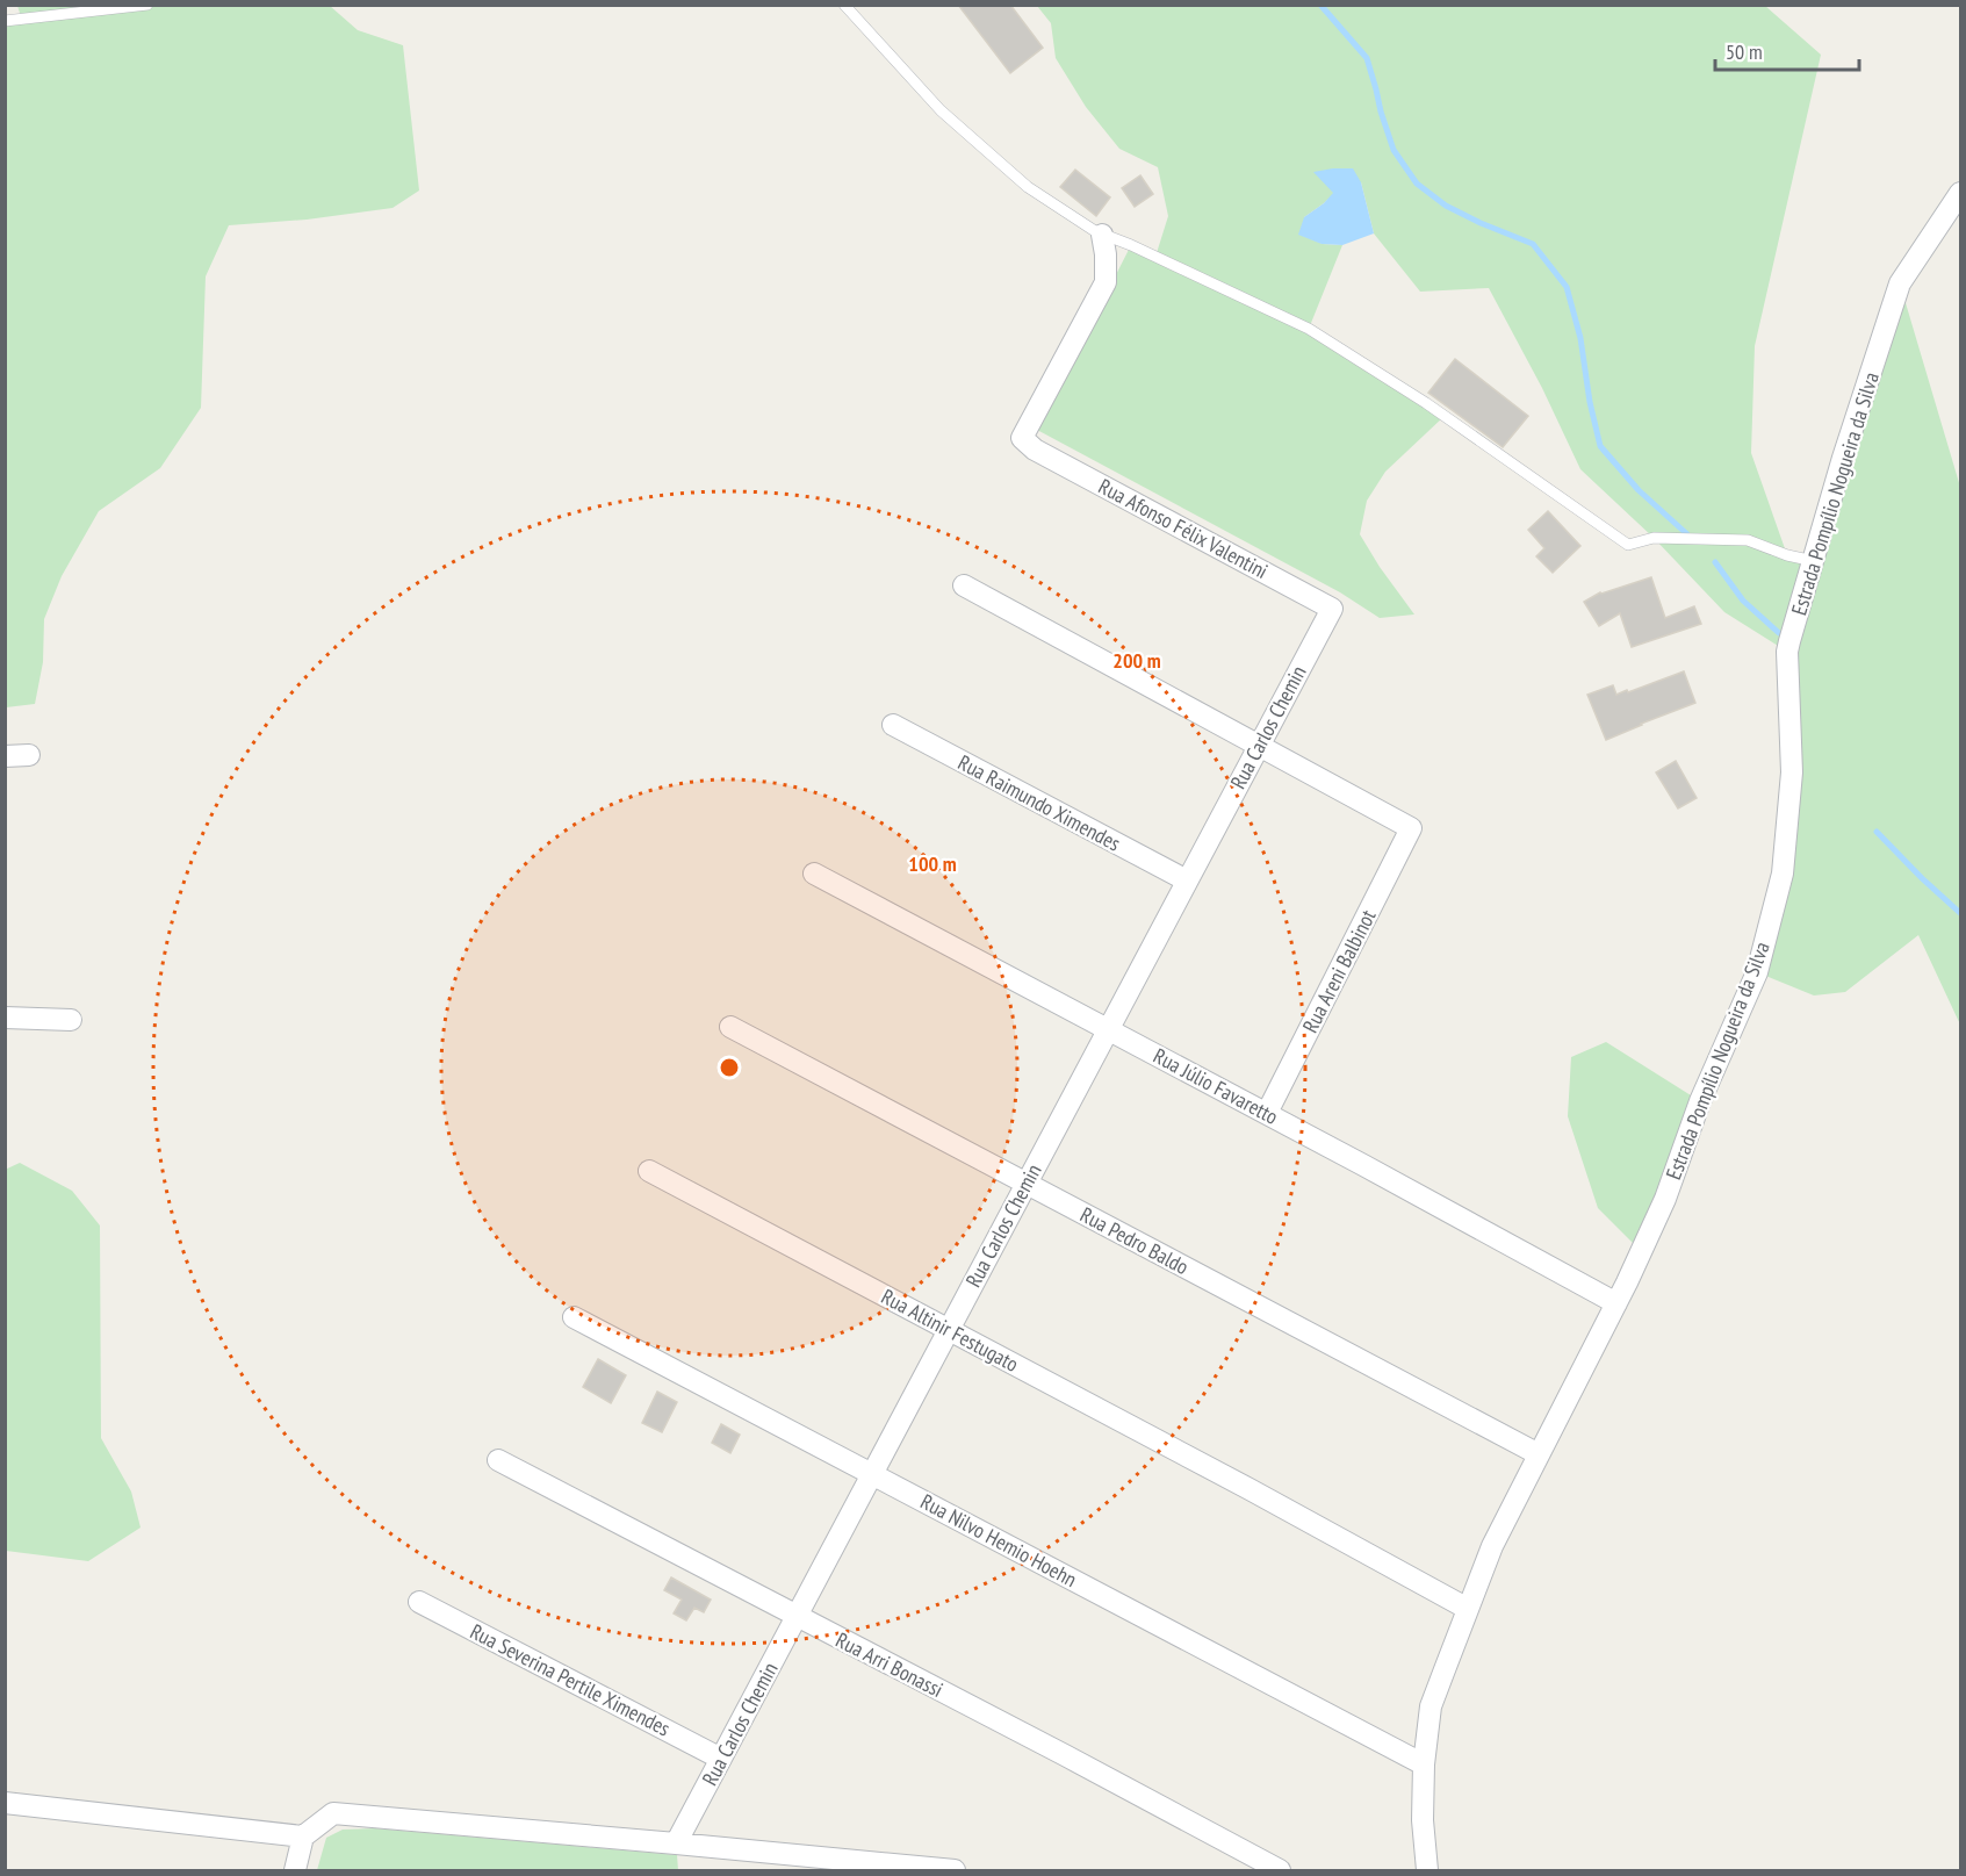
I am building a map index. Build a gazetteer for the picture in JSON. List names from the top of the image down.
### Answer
{
  "streets": {
    "street": [
      "Estrada Pompílio Nogueira da Silva",
      "Rua Afonso Félix Valentini",
      "Rua Carlos Chemin",
      "Rua Raimundo Ximendes",
      "Rua Areni Balbinot",
      "Rua Júlio Favaretto",
      "Rua Pedro Baldo",
      "Rua Altinir Festugato",
      "Rua Nilvo Hemio Hoehn",
      "Rua Arri Bonassi",
      "Rua Severina Pertile Ximendes"
    ]
  },
  "crossings": [
    ["Estrada Pompílio Nogueira da Silva", "Rua Júlio Favaretto"],
    ["Estrada Pompílio Nogueira da Silva", "Rua Pedro Baldo"],
    ["Estrada Pompílio Nogueira da Silva", "Rua Altinir Festugato"],
    ["Estrada Pompílio Nogueira da Silva", "Rua Nilvo Hemio Hoehn"],
    ["Rua Afonso Félix Valentini", "Rua Carlos Chemin"],
    ["Rua Carlos Chemin", "Rua Raimundo Ximendes"],
    ["Rua Carlos Chemin", "Rua Areni Balbinot"],
    ["Rua Carlos Chemin", "Rua Júlio Favaretto"],
    ["Rua Carlos Chemin", "Rua Pedro Baldo"],
    ["Rua Carlos Chemin", "Rua Altinir Festugato"],
    ["Rua Carlos Chemin", "Rua Nilvo Hemio Hoehn"],
    ["Rua Carlos Chemin", "Rua Arri Bonassi"],
    ["Rua Carlos Chemin", "Rua Severina Pertile Ximendes"],
    ["Rua Areni Balbinot", "Rua Júlio Favaretto"]
  ],
  "scale_bar": "50 m",
  "rings": ["200 m", "100 m"]
}
